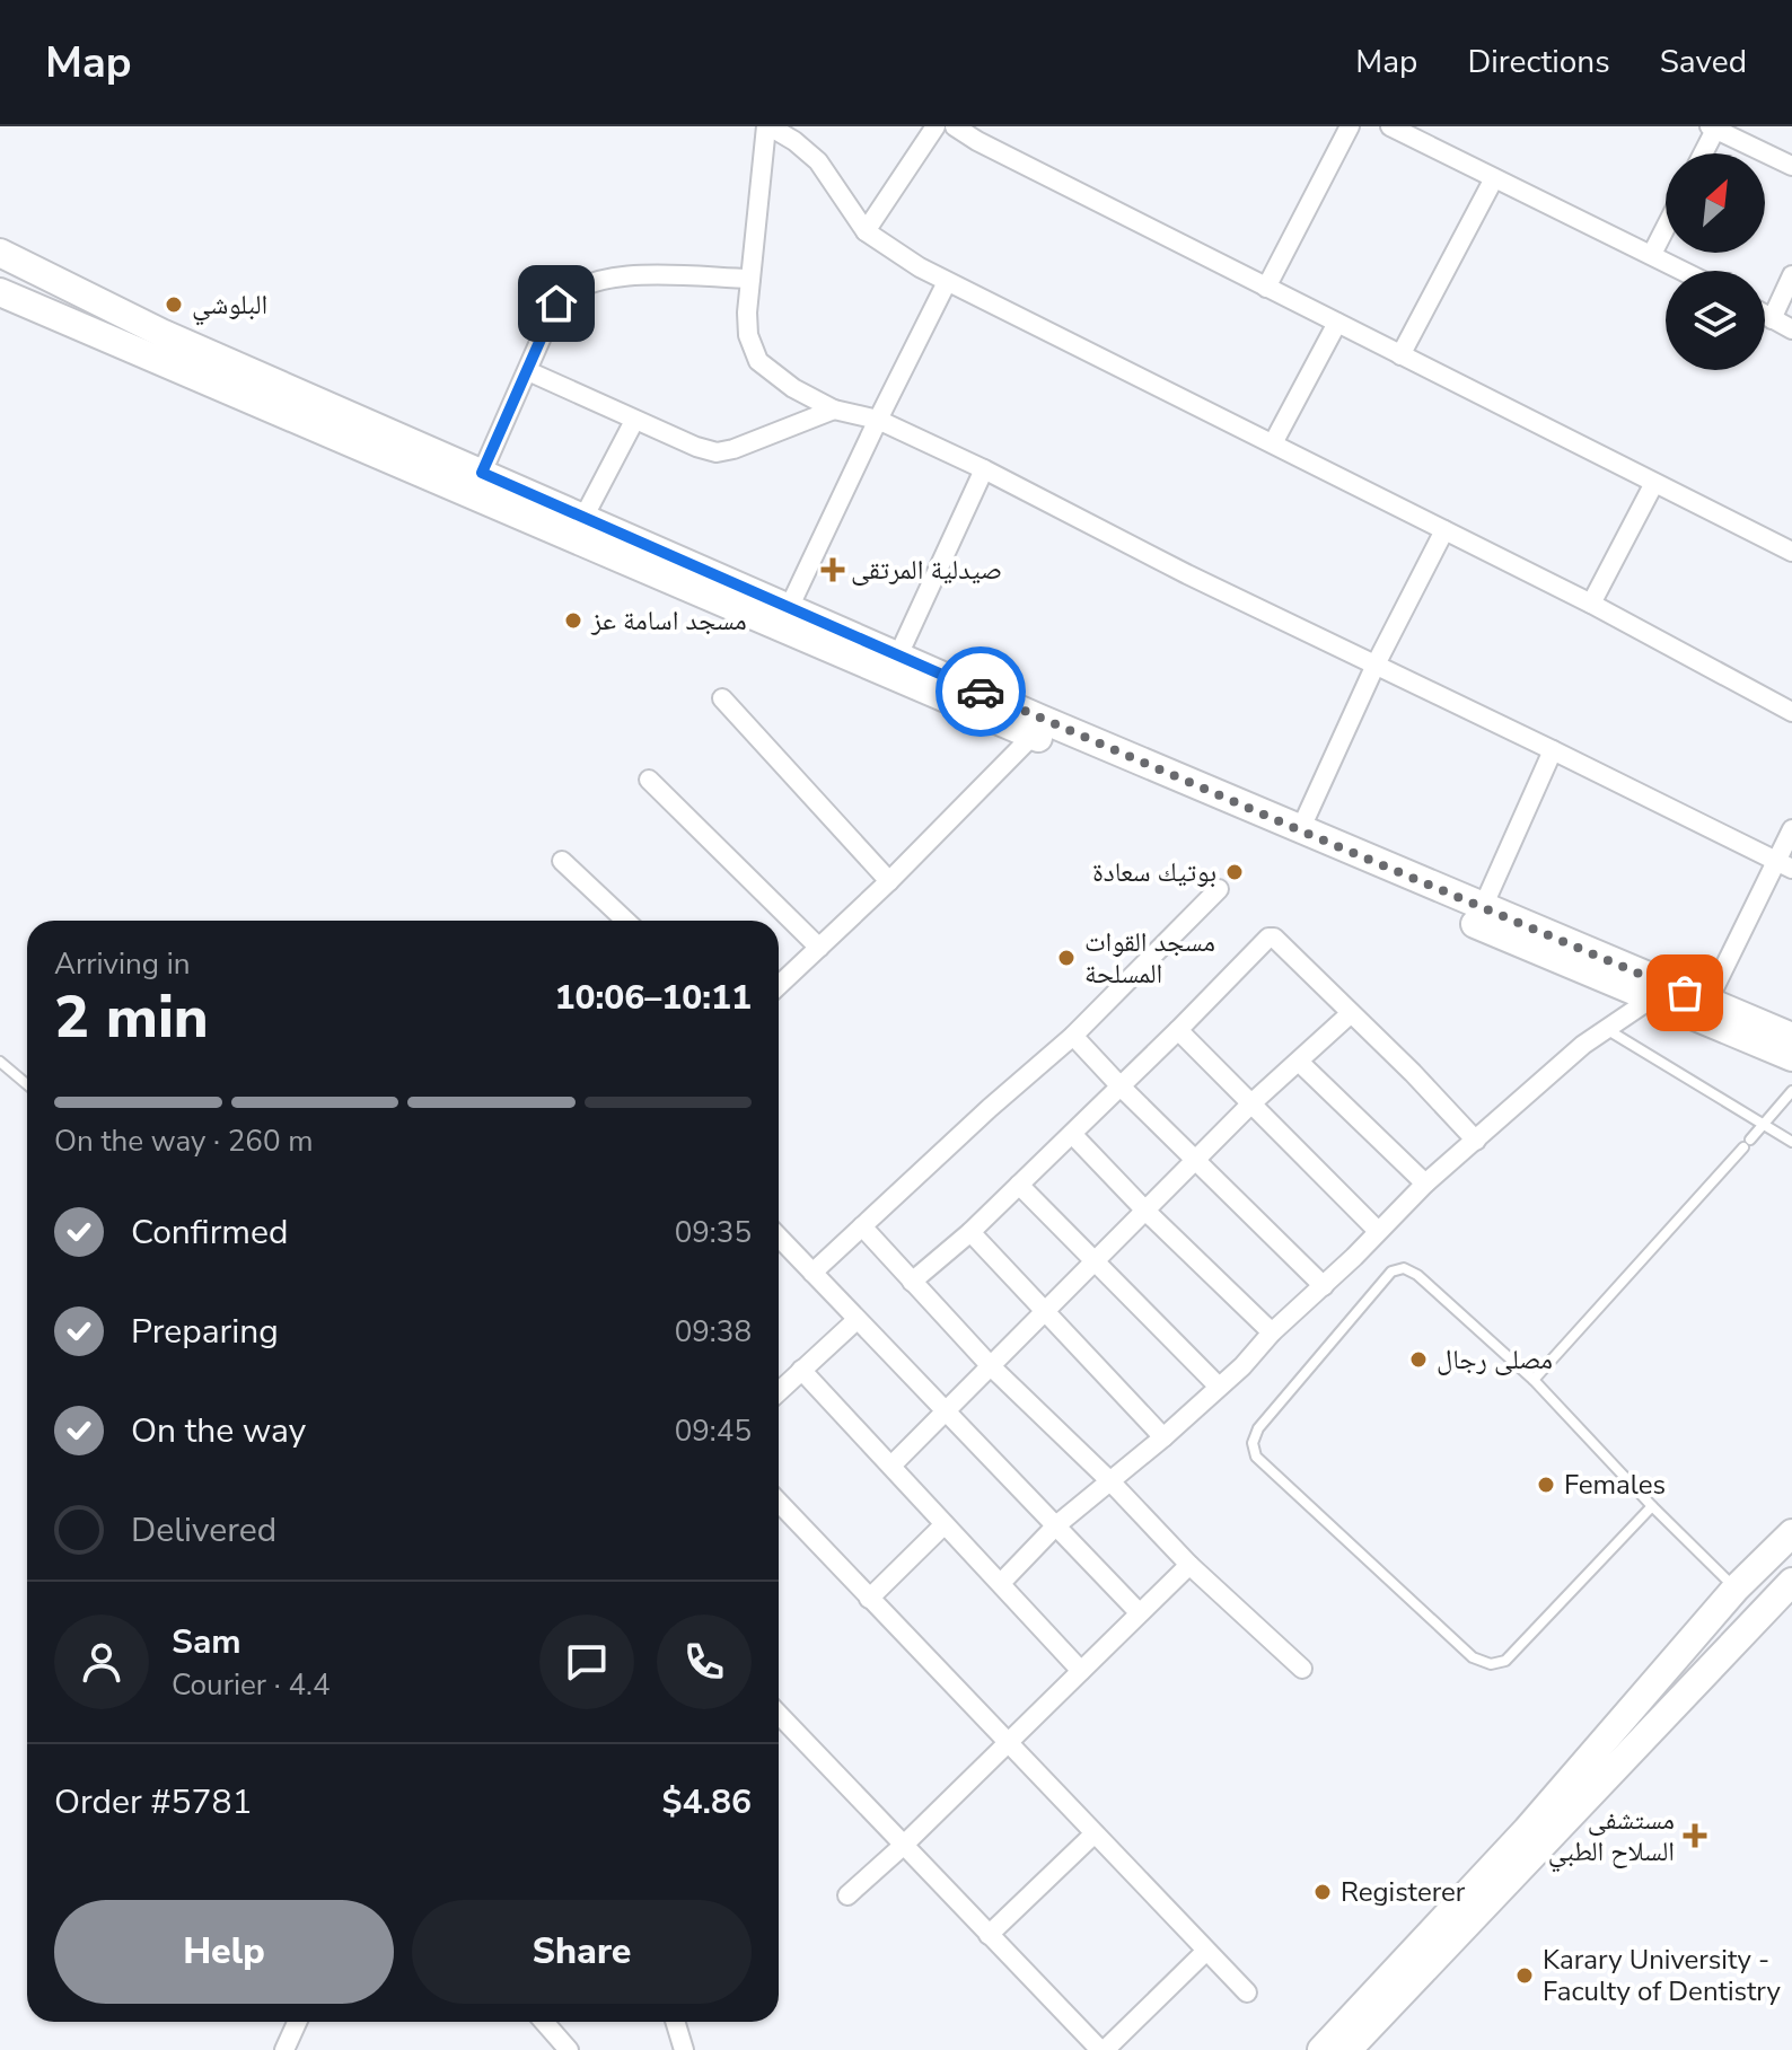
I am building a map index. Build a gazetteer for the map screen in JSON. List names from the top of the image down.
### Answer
{
  "places": {
    "other": [
      "البلوشي",
      "مسجد اسامة عز",
      "بوتيك سعادة",
      "مسجد القوات المسلحة",
      "مصلى رجال",
      "Females",
      "Registerer",
      "Karary University - Faculty of Dentistry"
    ],
    "health": ["صيدلية المرتقى", "مستشفى السلاح الطبي"]
  },
  "north": "top right",
  "page": {
    "header": "Map",
    "nav": ["Map", "Directions", "Saved"],
    "heading": ["2 min", "Arriving in", "10:06–10:11"],
    "panel": [
      "Sam",
      "Courier · 4.4",
      "Order #5781",
      "$4.86"
    ],
    "bar": "On the way · 260 m",
    "list": [
      ["Confirmed", "09:35"],
      ["Preparing", "09:38"],
      ["On the way", "09:45"],
      "Delivered"
    ],
    "buttons": ["Help", "Share"]
  }
}
